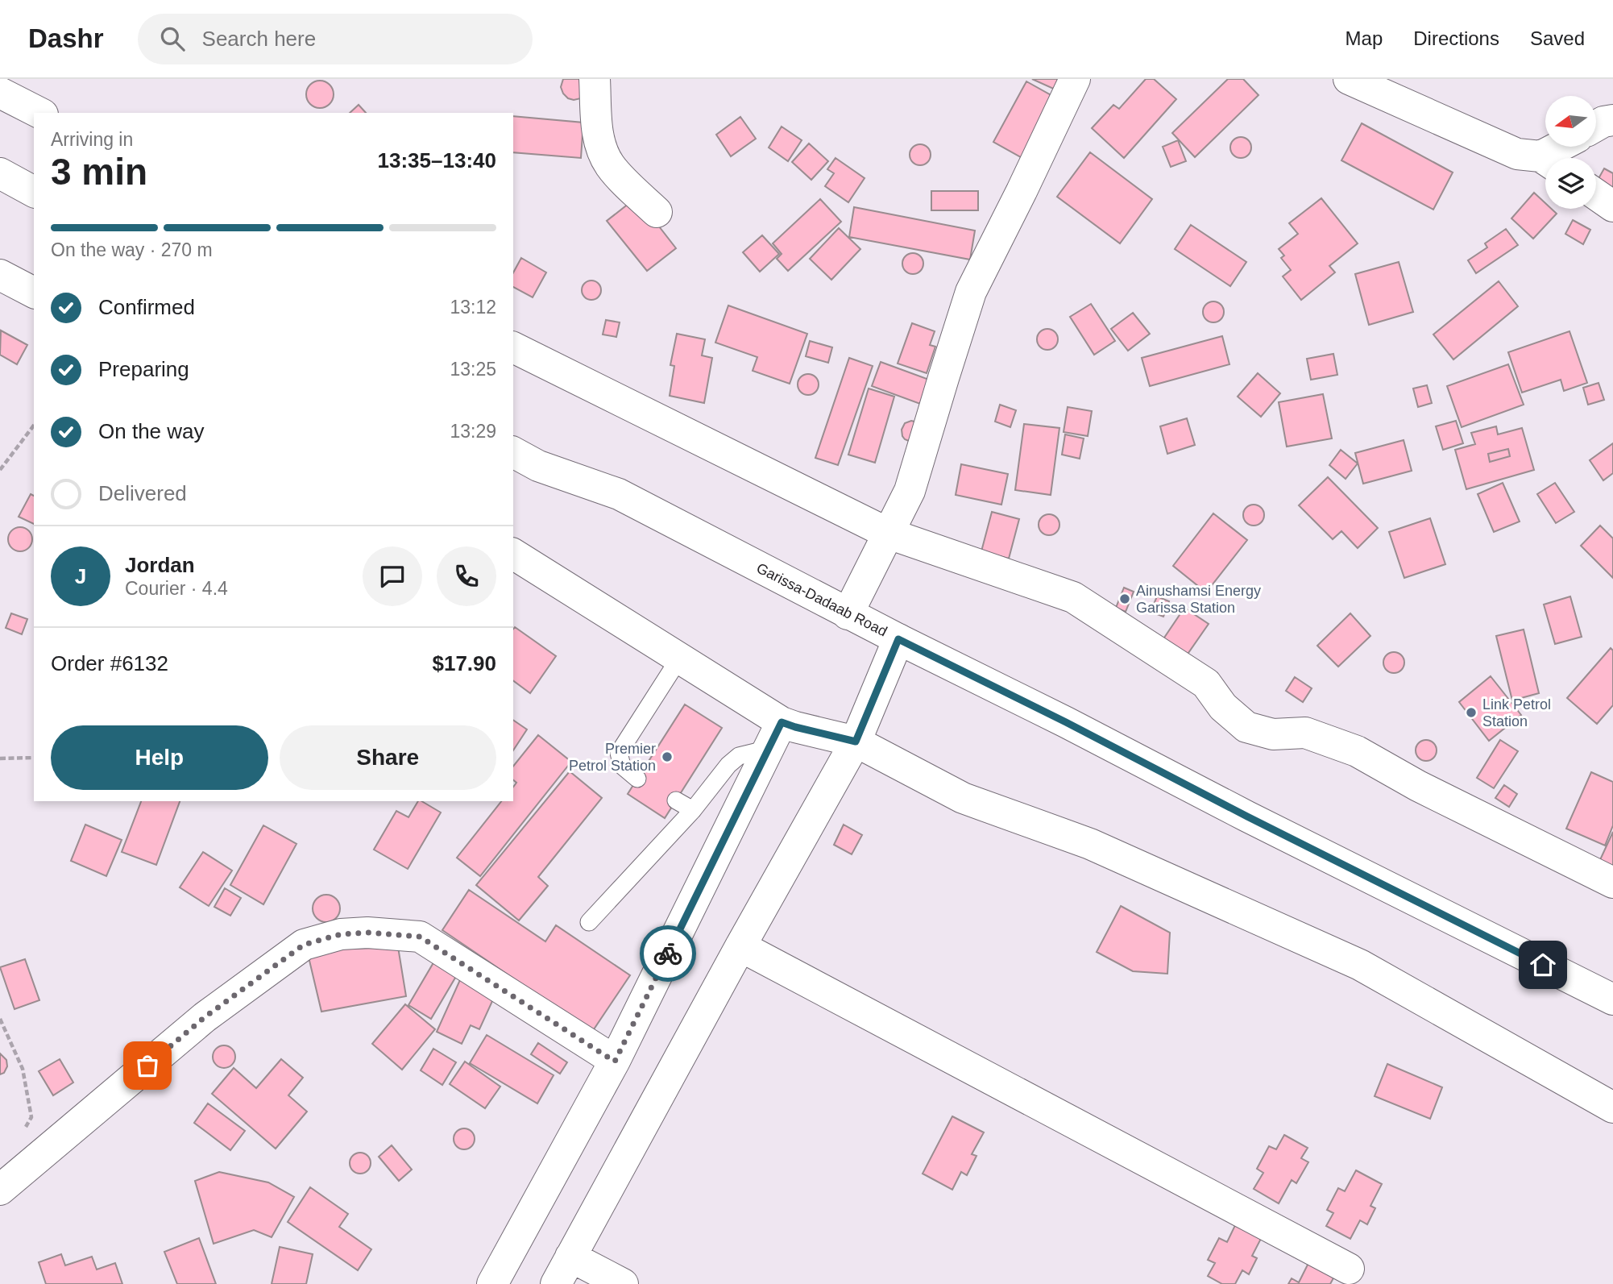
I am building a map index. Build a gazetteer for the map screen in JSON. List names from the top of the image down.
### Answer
{
  "streets": {
    "main road": ["Garissa-Dadaab Road"]
  },
  "places": ["Ainushamsi Energy Garissa Station", "Link Petrol Station", "Premier Petrol Station"],
  "north": "left",
  "page": {
    "header": "Dashr",
    "search": "Search here",
    "nav": ["Map", "Directions", "Saved"],
    "heading": ["3 min", "Arriving in", "13:35–13:40"],
    "panel": [
      "Jordan",
      "Courier · 4.4",
      "Order #6132",
      "$17.90"
    ],
    "bar": "On the way · 270 m",
    "list": [
      ["Confirmed", "13:12"],
      ["Preparing", "13:25"],
      ["On the way", "13:29"],
      "Delivered"
    ],
    "round": "J",
    "buttons": ["Help", "Share"]
  }
}
